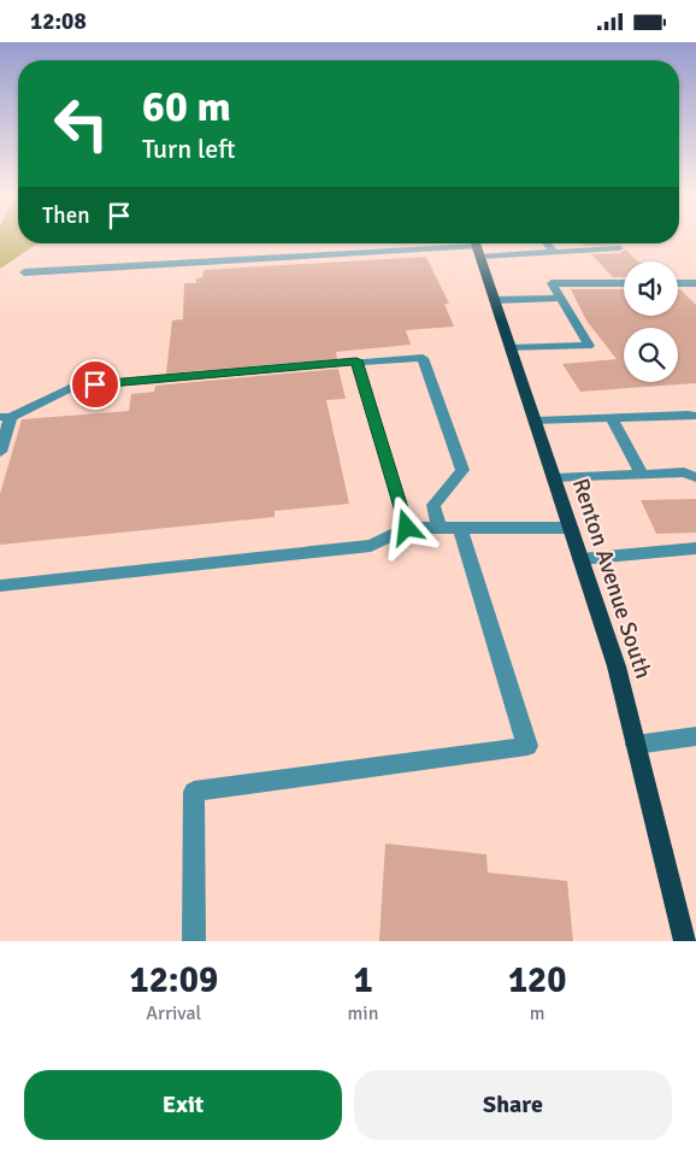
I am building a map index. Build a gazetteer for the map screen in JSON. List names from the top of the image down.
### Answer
{
  "streets": {
    "main road": ["Renton Avenue South"]
  },
  "page": {
    "status": "12:08",
    "turn": ["60 m", "Turn left"],
    "then": "Then",
    "eta": [
      "12:09",
      "Arrival",
      "1",
      "min",
      "120",
      "m"
    ],
    "buttons": ["Exit", "Share"]
  }
}
